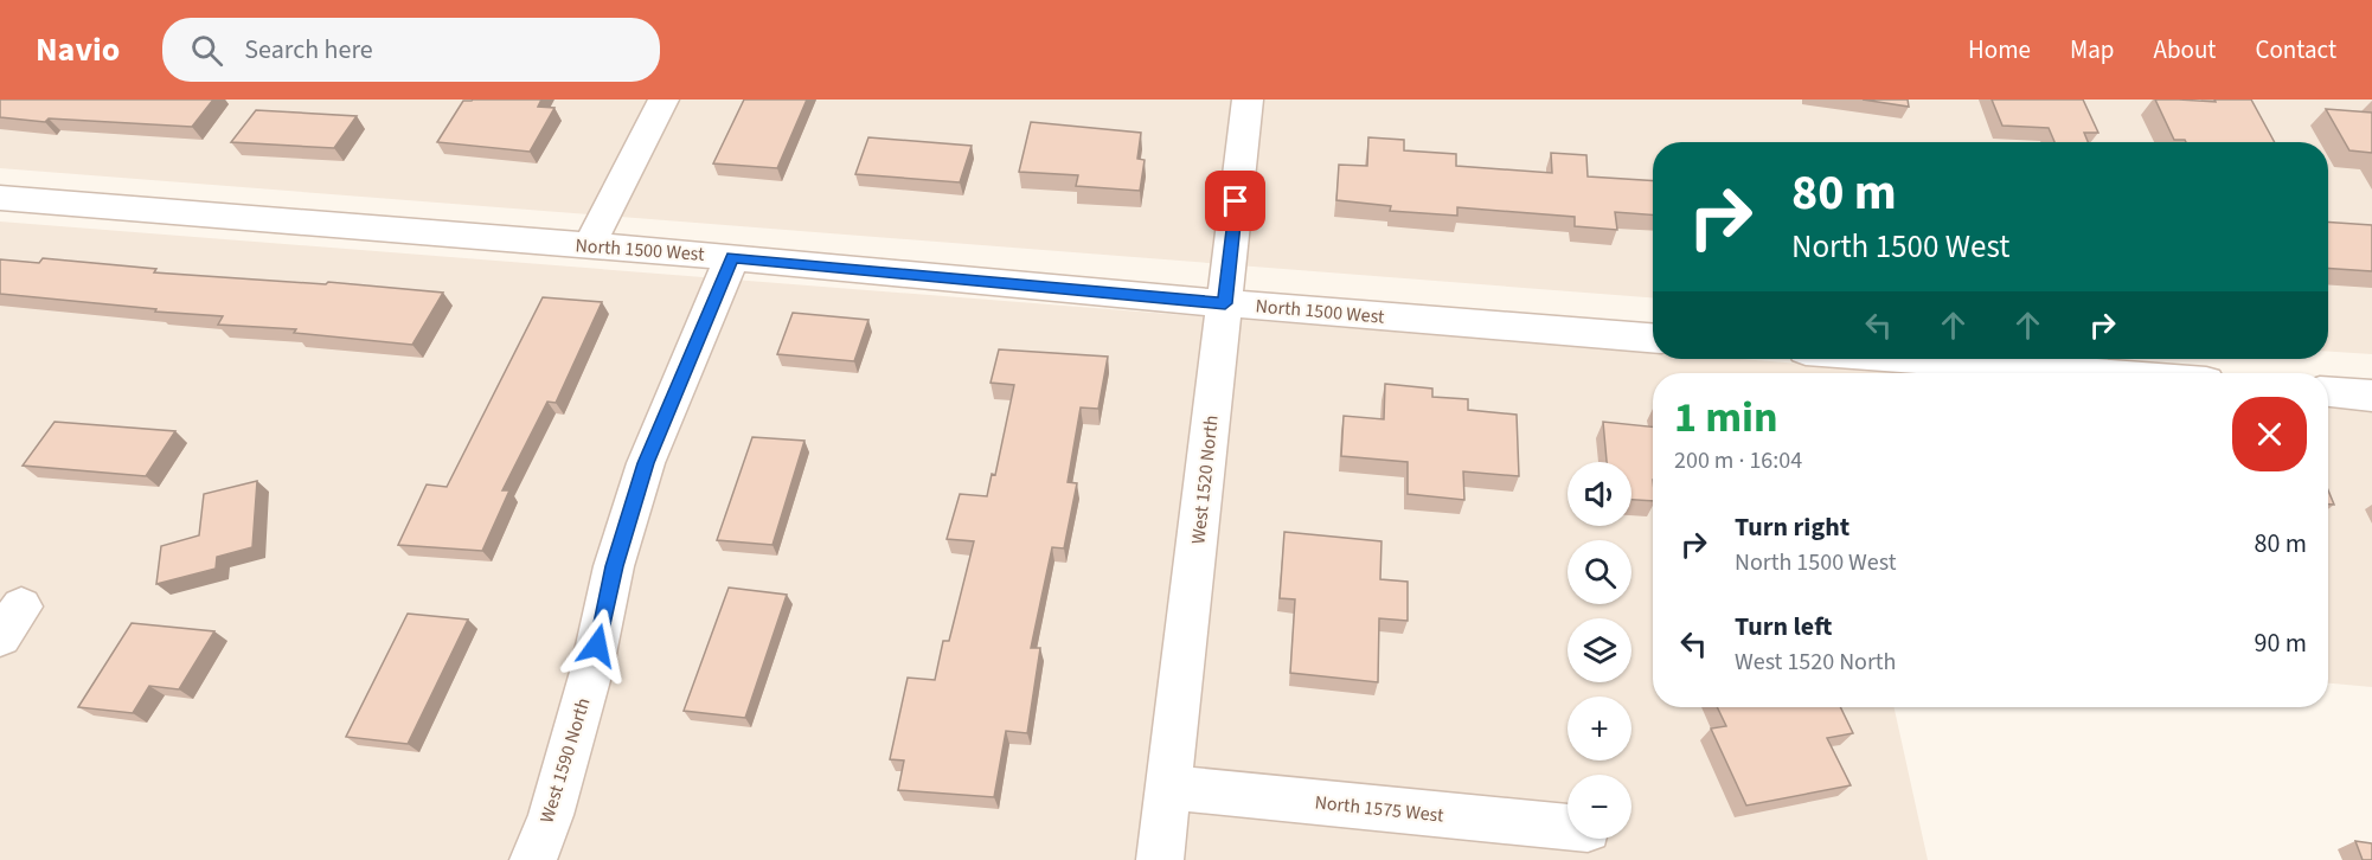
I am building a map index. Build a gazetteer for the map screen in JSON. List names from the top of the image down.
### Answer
{
  "streets": {
    "street": [
      "North 1500 West",
      "West 1520 North",
      "West 1590 North",
      "North 1575 West"
    ]
  },
  "crossings": [
    ["North 1500 West", "West 1520 North"],
    ["North 1500 West", "West 1590 North"],
    ["West 1520 North", "North 1575 West"]
  ],
  "page": {
    "header": "Navio",
    "search": "Search here",
    "nav": [
      "Home",
      "Map",
      "About",
      "Contact"
    ],
    "turn": ["80 m", "North 1500 West"],
    "heading": ["1 min", "200 m · 16:04"],
    "map_buttons": ["+", "−"],
    "list": [
      {
        "name": "Turn right",
        "note": "North 1500 West",
        "value": "80 m"
      },
      {
        "name": "Turn left",
        "note": "West 1520 North",
        "value": "90 m"
      }
    ]
  }
}
